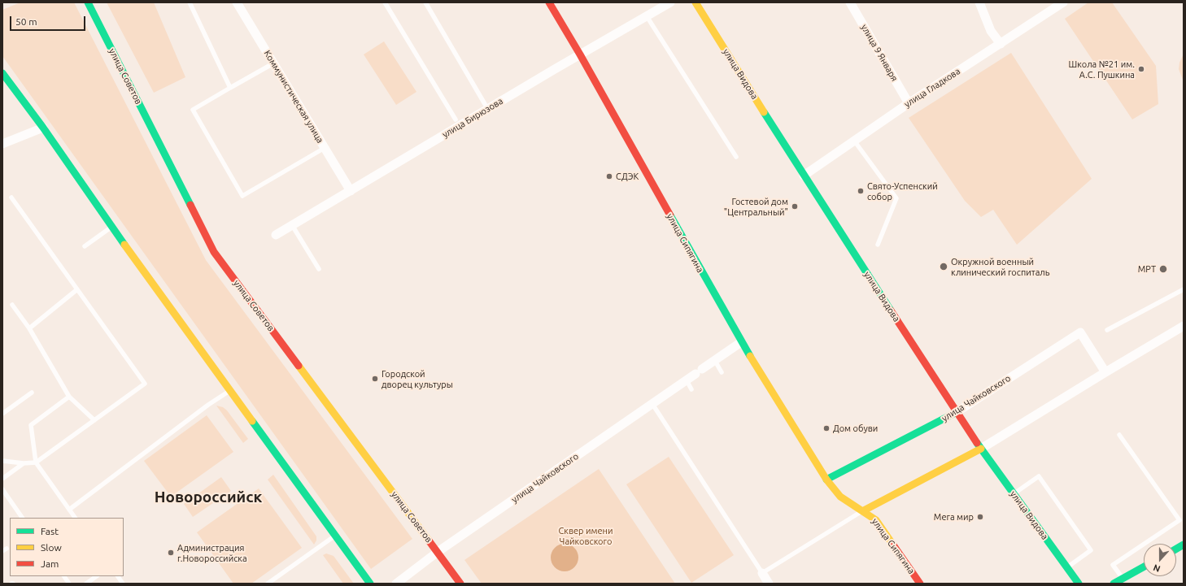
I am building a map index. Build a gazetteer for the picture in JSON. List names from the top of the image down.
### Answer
{
  "streets": {
    "street": [
      "улица 9 Января",
      "улица Видова",
      "улица Советов",
      "улица Гладкова",
      "Коммунистическая улица",
      "улица Бирюзова",
      "улица Сипягина",
      "улица Чайковского"
    ]
  },
  "crossings": [
    ["улица 9 Января", "улица Гладкова"],
    ["улица Видова", "улица Гладкова"],
    ["улица Видова", "улица Чайковского"],
    ["улица Советов", "улица Чайковского"],
    ["Коммунистическая улица", "улица Бирюзова"],
    ["улица Бирюзова", "улица Сипягина"],
    ["улица Сипягина", "улица Чайковского"]
  ],
  "districts": ["Новороссийск"],
  "parks": ["Сквер имени Чайковского"],
  "places": [
    "Школа №21 им. А.С. Пушкина",
    "СДЭК",
    "Свято-Успенский собор",
    "Гостевой дом \"Центральный\"",
    "Окружной военный клинический госпиталь",
    "МРТ",
    "Городской дворец культуры",
    "Дом обуви",
    "Мега мир",
    "Администрация г.Новороссийска"
  ],
  "legend": ["Fast", "Slow", "Jam"],
  "scale_bar": "50 m",
  "north": "bottom"
}
